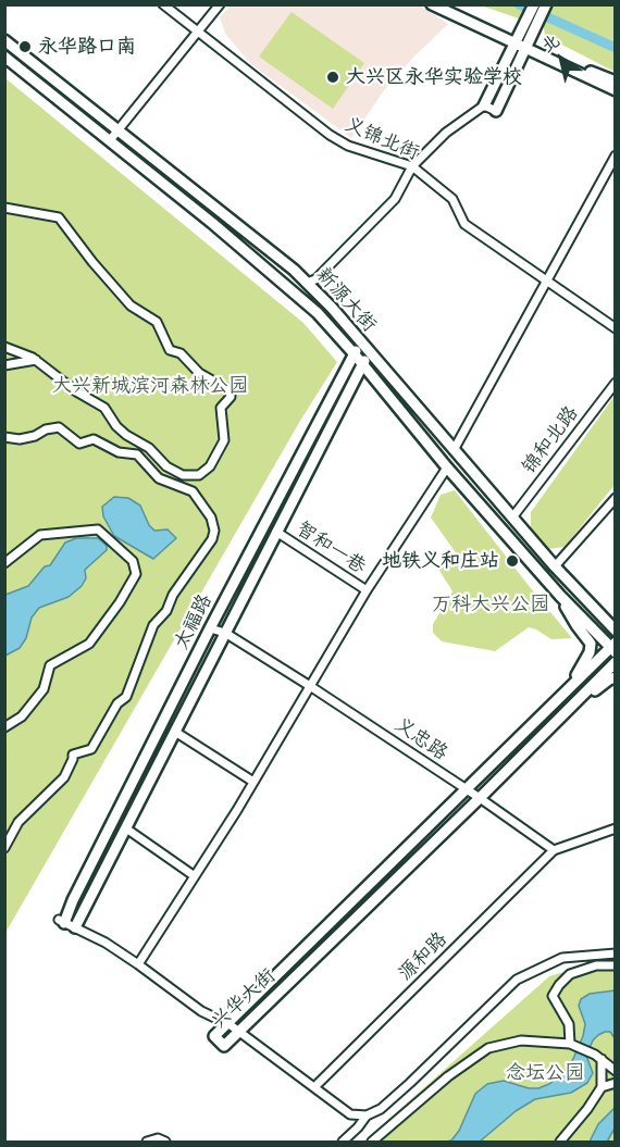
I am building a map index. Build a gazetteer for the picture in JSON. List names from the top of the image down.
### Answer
{
  "streets": {
    "main road": ["新源大街", "太福路", "兴华大街"],
    "street": [
      "义锦北街",
      "锦和北路",
      "智和一巷",
      "义忠路",
      "源和路"
    ]
  },
  "crossings": [
    ["新源大街", "锦和北路"],
    ["新源大街", "太福路"],
    ["智和一巷", "太福路"],
    ["太福路", "义忠路"],
    ["义忠路", "源和路"],
    ["义忠路", "兴华大街"]
  ],
  "parks": ["大兴新城滨河森林公园", "万科大兴公园", "念坛公园"],
  "places": ["永华路口南", "大兴区永华实验学校", "地铁义和庄站"],
  "north": "top left"
}
